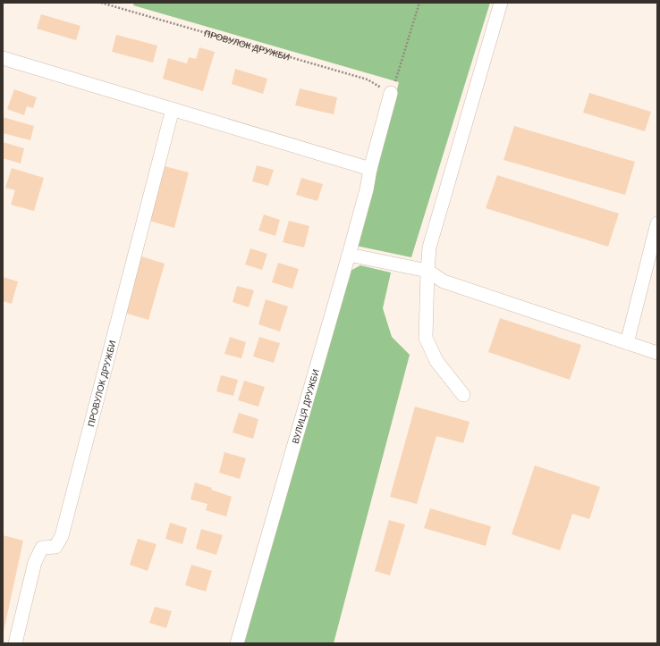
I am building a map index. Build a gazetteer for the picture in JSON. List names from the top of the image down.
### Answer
{
  "streets": {
    "street": ["ПРОВУЛОК ДРУЖБИ", "ВУЛИЦЯ ДРУЖБИ"]
  },
  "crossings": [
    ["ПРОВУЛОК ДРУЖБИ", "ВУЛИЦЯ ДРУЖБИ"]
  ]
}
